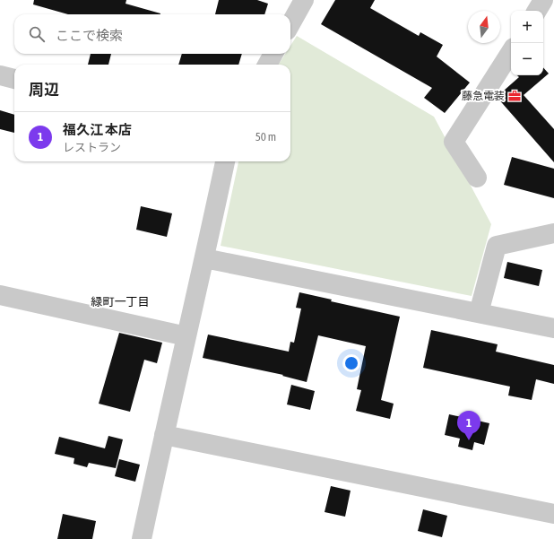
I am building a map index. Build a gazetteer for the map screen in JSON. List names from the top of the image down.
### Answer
{
  "districts": ["緑町一丁目"],
  "places": {
    "office": ["藤急電装"]
  },
  "north": "top",
  "page": {
    "map_buttons": ["+", "−"],
    "search": "ここで検索",
    "heading": "周辺",
    "list": [
      {
        "mark": "1",
        "name": "福久江 本店",
        "note": "レストラン",
        "value": "50 m"
      }
    ],
    "pins": "1"
  }
}
